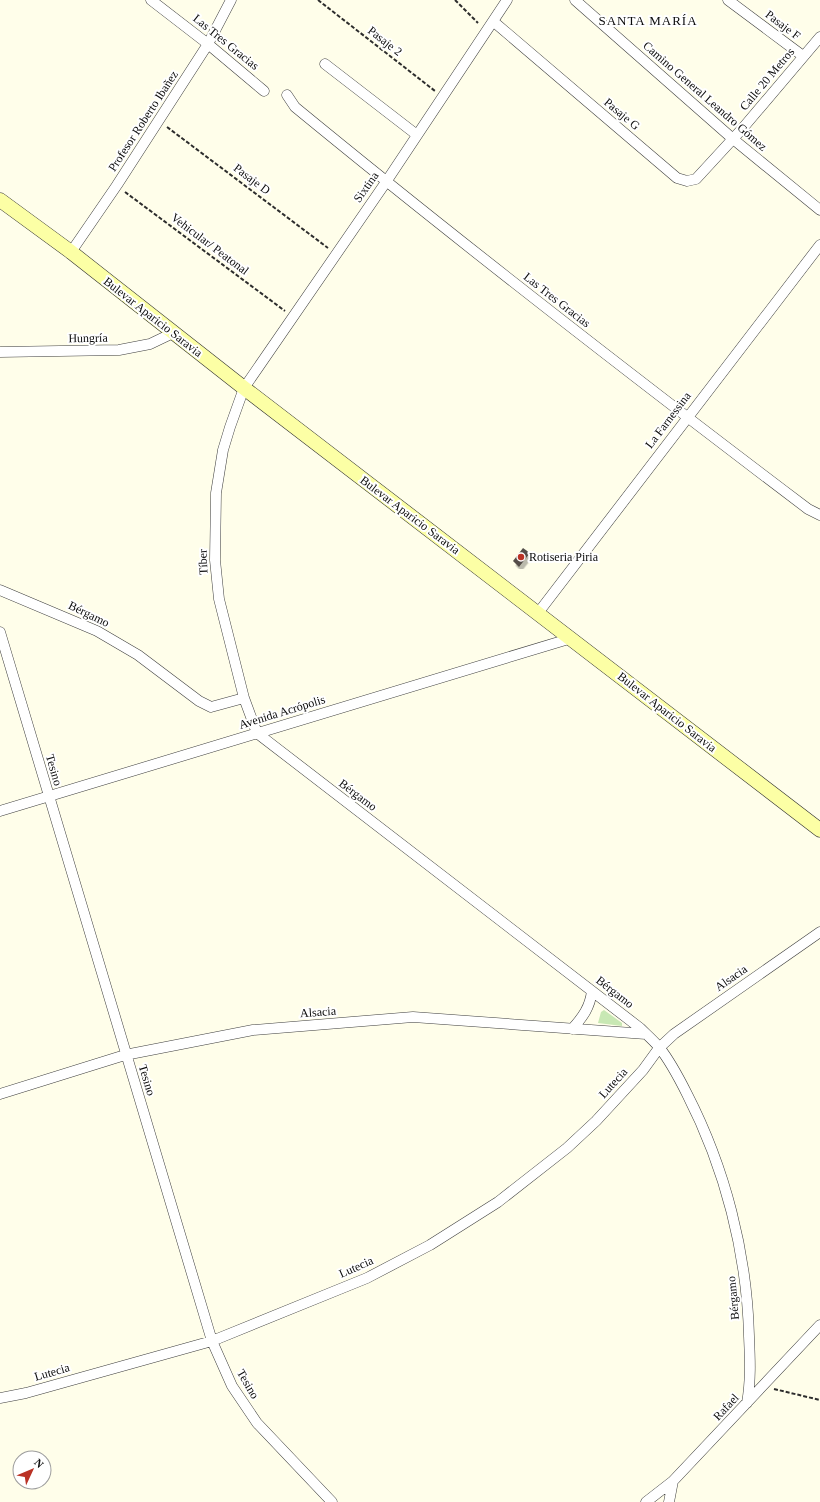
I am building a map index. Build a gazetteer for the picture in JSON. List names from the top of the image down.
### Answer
{
  "streets": {
    "street": [
      "Pasaje F",
      "Las Tres Gracias",
      "Calle 20 Metros",
      "Camino General Leandro Gómez",
      "Pasaje G",
      "Profesor Roberto Ibañez",
      "Sixtina",
      "Bulevar Aparicio Saravia",
      "Hungría",
      "La Farnessina",
      "Tíber",
      "Bérgamo",
      "Avenida Acrópolis",
      "Tesino",
      "Alsacia",
      "Lutecia",
      "Rafael"
    ],
    "path": ["Pasaje 2", "Pasaje D", "Vehicular/ Peatonal"]
  },
  "crossings": [
    ["Pasaje F", "Calle 20 Metros"],
    ["Pasaje 2", "Sixtina"],
    ["Las Tres Gracias", "Profesor Roberto Ibañez"],
    ["Las Tres Gracias", "Sixtina"],
    ["Las Tres Gracias", "La Farnessina"],
    ["Calle 20 Metros", "Camino General Leandro Gómez"],
    ["Calle 20 Metros", "Pasaje G"],
    ["Camino General Leandro Gómez", "Pasaje G"],
    ["Pasaje G", "Sixtina"],
    ["Profesor Roberto Ibañez", "Pasaje D"],
    ["Profesor Roberto Ibañez", "Vehicular/ Peatonal"],
    ["Profesor Roberto Ibañez", "Bulevar Aparicio Saravia"],
    ["Pasaje D", "Sixtina"],
    ["Sixtina", "Vehicular/ Peatonal"],
    ["Sixtina", "Bulevar Aparicio Saravia"],
    ["Sixtina", "Tíber"],
    ["Bulevar Aparicio Saravia", "Hungría"],
    ["Bulevar Aparicio Saravia", "La Farnessina"],
    ["Bulevar Aparicio Saravia", "Tíber"],
    ["Bulevar Aparicio Saravia", "Avenida Acrópolis"],
    ["Tíber", "Bérgamo"],
    ["Tíber", "Avenida Acrópolis"],
    ["Bérgamo", "Avenida Acrópolis"],
    ["Bérgamo", "Alsacia"],
    ["Bérgamo", "Lutecia"],
    ["Bérgamo", "Rafael"],
    ["Avenida Acrópolis", "Tesino"],
    ["Tesino", "Alsacia"],
    ["Tesino", "Lutecia"],
    ["Alsacia", "Lutecia"]
  ],
  "districts": ["SANTA MARÍA"],
  "places": ["Rotiseria Piria"],
  "north": "top right"
}
